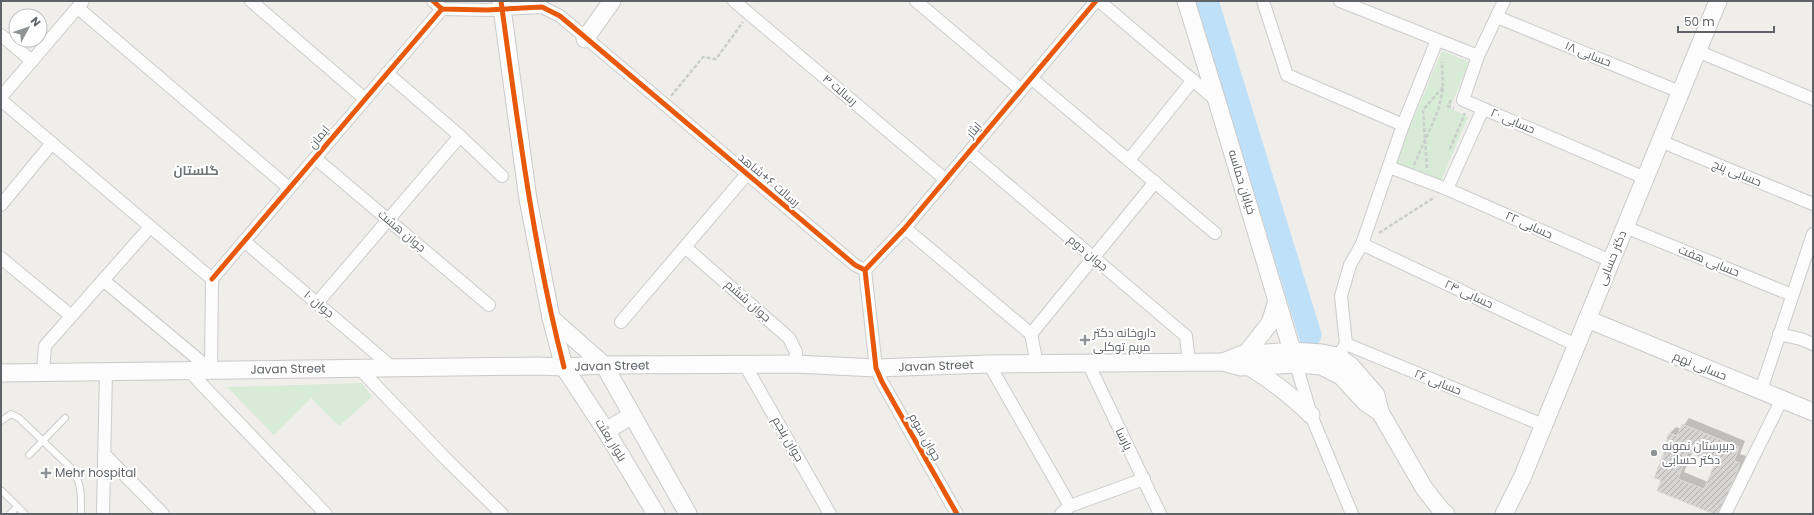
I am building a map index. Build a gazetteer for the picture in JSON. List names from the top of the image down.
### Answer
{
  "streets": {
    "main road": [
      "خیابان حماسه",
      "دکتر حسابی",
      "Javan Street",
      "حسابی نهم",
      "بلوار بعثت"
    ],
    "street": [
      "حسابی ۱۸",
      "رسالت ۴",
      "حسابی ۲۰",
      "ایثار",
      "ایمان",
      "حسابی پنج",
      "رسالت ۶+شاهد",
      "حسابی ۲۲",
      "جوان هشت",
      "جوان دوم",
      "حسابی هفت",
      "حسابی ۲۴",
      "جوان ششم",
      "جوان ۱۰",
      "حسابی ۲۶",
      "جوان سوم",
      "جوان پنجم",
      "پارسا"
    ]
  },
  "crossings": [
    ["حسابی ۱۸", "حسابی ۲۰"],
    ["حسابی ۱۸", "دکتر حسابی"],
    ["رسالت ۴", "ایثار"],
    ["حسابی ۲۰", "دکتر حسابی"],
    ["ایثار", "رسالت ۶+شاهد"],
    ["ایثار", "جوان دوم"],
    ["ایمان", "رسالت ۶+شاهد"],
    ["ایمان", "جوان هشت"],
    ["ایمان", "جوان ۱۰"],
    ["حسابی پنج", "دکتر حسابی"],
    ["رسالت ۶+شاهد", "بلوار بعثت"],
    ["خیابان حماسه", "Javan Street"],
    ["حسابی ۲۲", "دکتر حسابی"],
    ["جوان دوم", "Javan Street"],
    ["دکتر حسابی", "حسابی هفت"],
    ["دکتر حسابی", "حسابی ۲۴"],
    ["دکتر حسابی", "حسابی نهم"],
    ["دکتر حسابی", "حسابی ۲۶"],
    ["جوان ششم", "Javan Street"],
    ["جوان ۱۰", "Javan Street"],
    ["Javan Street", "جوان سوم"],
    ["Javan Street", "جوان پنجم"],
    ["Javan Street", "پارسا"],
    ["Javan Street", "بلوار بعثت"]
  ],
  "districts": ["گلستان"],
  "places": {
    "health": ["داروخانه دکتر مریم توکلی", "Mehr hospital"],
    "other": ["دبیرستان نمونه دکتر حسابی"]
  },
  "scale_bar": "50 m",
  "north": "top right"
}
